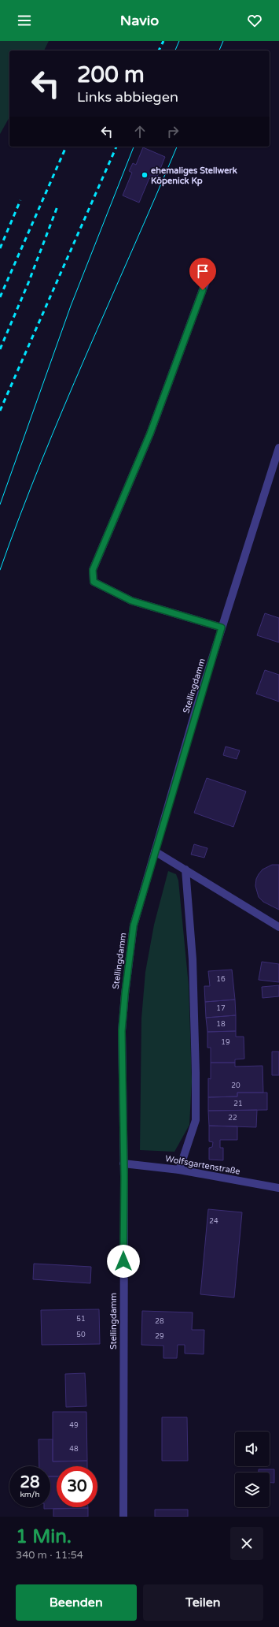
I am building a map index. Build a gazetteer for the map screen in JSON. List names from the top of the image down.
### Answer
{
  "streets": {
    "street": ["Stellingdamm", "Wolfsgartenstraße"]
  },
  "crossings": [
    ["Stellingdamm", "Wolfsgartenstraße"]
  ],
  "places": ["ehemaliges Stellwerk Köpenick Kp"],
  "house_numbers": [
    "16",
    "17",
    "18",
    "19",
    "20",
    "21",
    "22",
    "24",
    "51",
    "28",
    "50",
    "29",
    "49",
    "48"
  ],
  "page": {
    "header": "Navio",
    "turn": ["200 m", "Links abbiegen"],
    "speed": "28 km/h",
    "limit": "30",
    "heading": ["1 Min.", "340 m · 11:54"],
    "buttons": ["Beenden", "Teilen"]
  }
}
